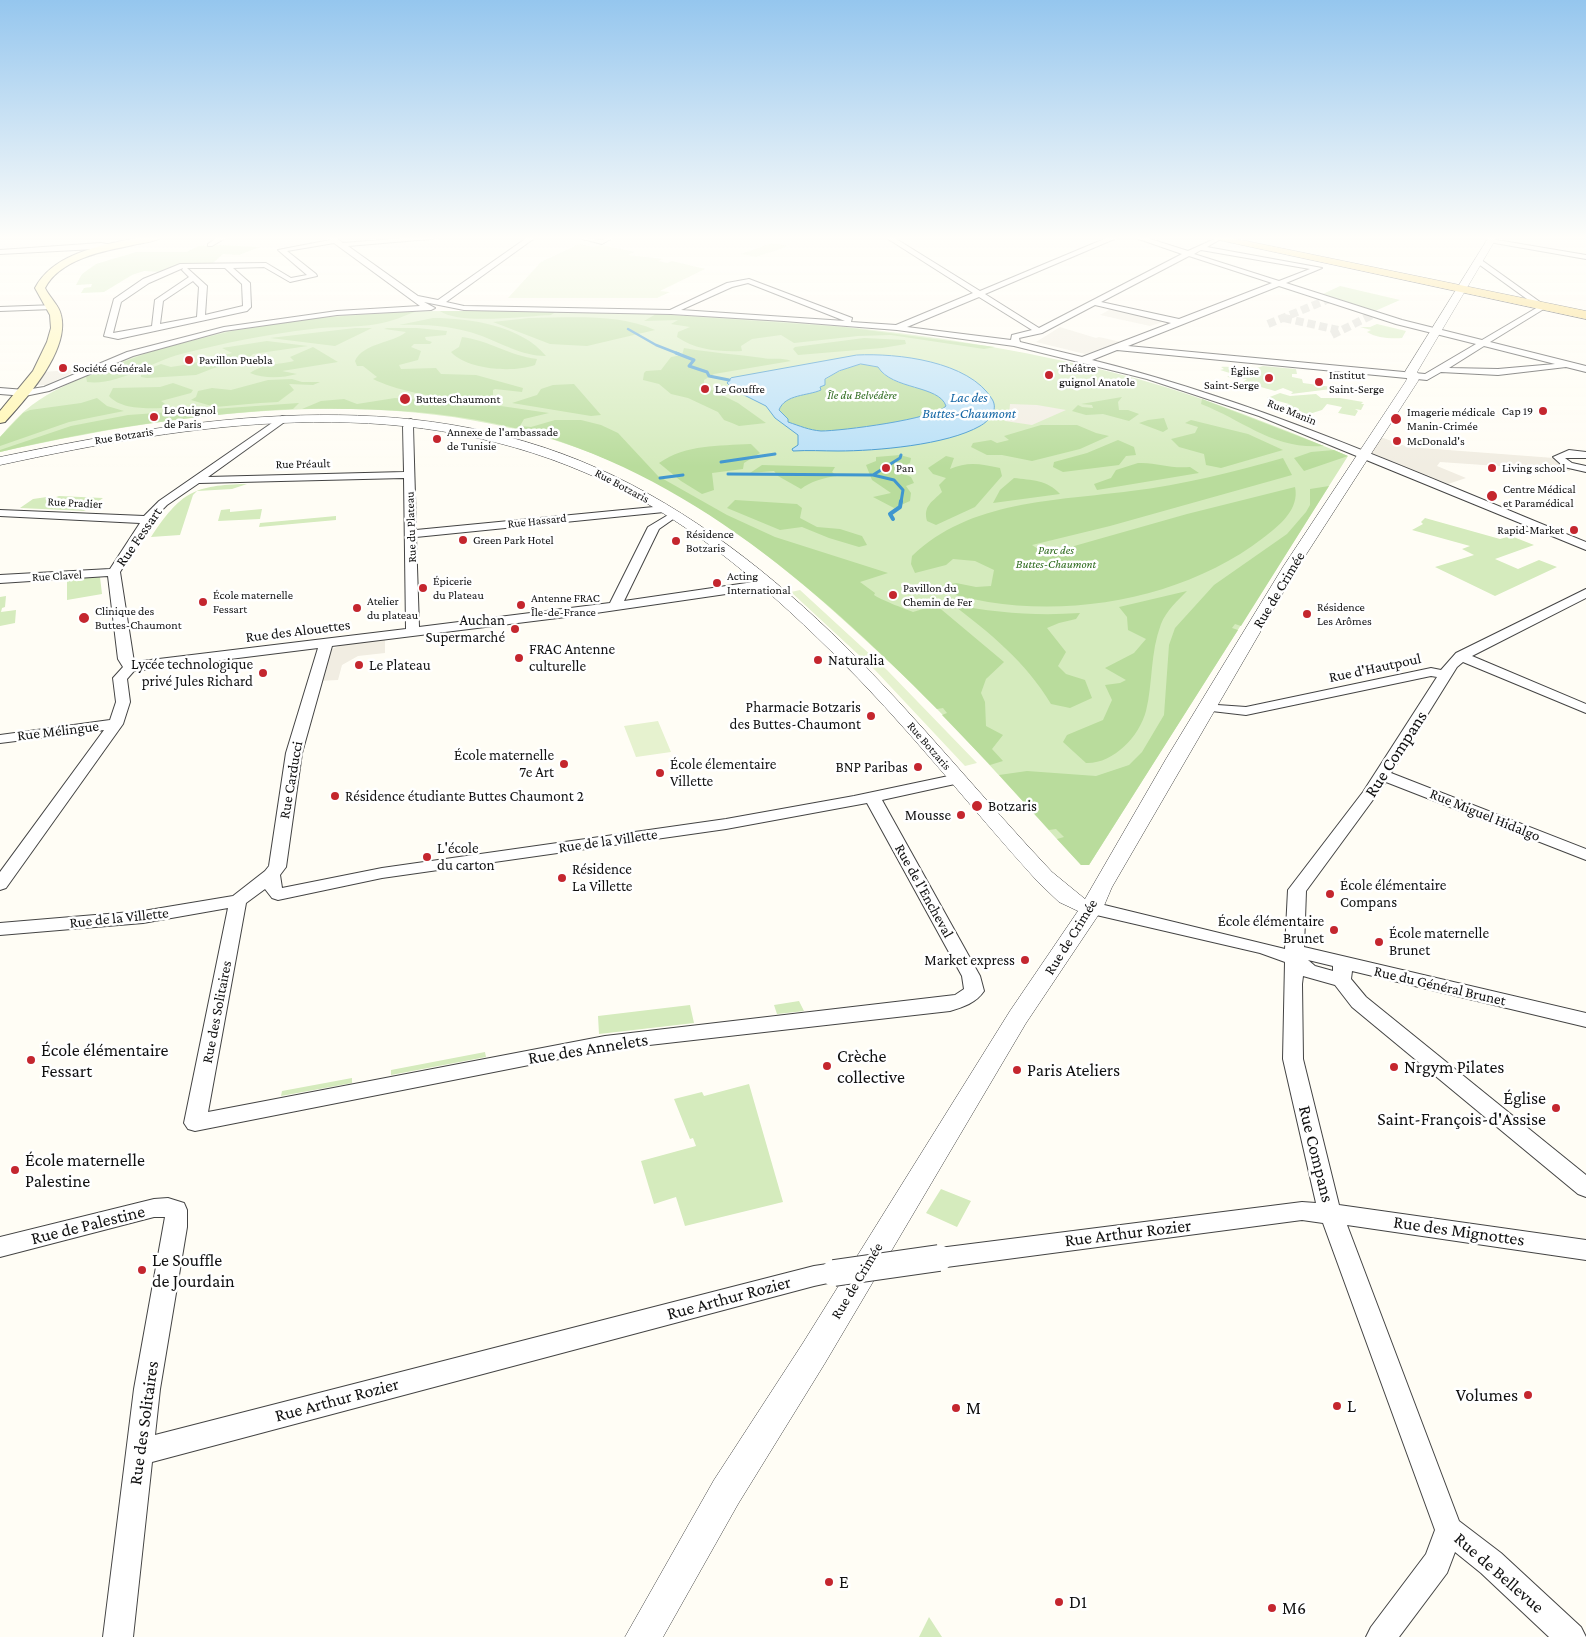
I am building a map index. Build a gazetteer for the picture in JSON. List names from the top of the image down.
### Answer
{
  "streets": {
    "street": [
      "Rue Manin",
      "Rue Botzaris",
      "Rue Préault",
      "Rue Pradier",
      "Rue Hassard",
      "Rue du Plateau",
      "Rue Fessart",
      "Rue Clavel",
      "Rue de Crimée",
      "Rue des Alouettes",
      "Rue d'Hautpoul",
      "Rue Mélingue",
      "Rue Compans",
      "Rue Carducci",
      "Rue Miguel Hidalgo",
      "Rue de la Villette",
      "Rue de l'Encheval",
      "Rue du Général Brunet",
      "Rue des Solitaires",
      "Rue des Annelets",
      "Rue de Palestine",
      "Rue des Mignottes",
      "Rue Arthur Rozier",
      "Rue de Bellevue"
    ]
  },
  "crossings": [
    ["Rue Manin", "Rue de Crimée"],
    ["Rue Botzaris", "Rue Hassard"],
    ["Rue Botzaris", "Rue du Plateau"],
    ["Rue Botzaris", "Rue Fessart"],
    ["Rue Botzaris", "Rue de Crimée"],
    ["Rue Botzaris", "Rue des Alouettes"],
    ["Rue Botzaris", "Rue de la Villette"],
    ["Rue Botzaris", "Rue du Général Brunet"],
    ["Rue Préault", "Rue du Plateau"],
    ["Rue Préault", "Rue Fessart"],
    ["Rue Pradier", "Rue Fessart"],
    ["Rue Hassard", "Rue du Plateau"],
    ["Rue du Plateau", "Rue des Alouettes"],
    ["Rue Fessart", "Rue Clavel"],
    ["Rue Fessart", "Rue des Alouettes"],
    ["Rue de Crimée", "Rue d'Hautpoul"],
    ["Rue de Crimée", "Rue du Général Brunet"],
    ["Rue des Alouettes", "Rue Carducci"],
    ["Rue d'Hautpoul", "Rue Compans"],
    ["Rue Compans", "Rue Miguel Hidalgo"],
    ["Rue Compans", "Rue du Général Brunet"],
    ["Rue Compans", "Rue des Mignottes"],
    ["Rue Compans", "Rue Arthur Rozier"],
    ["Rue Compans", "Rue de Bellevue"],
    ["Rue Carducci", "Rue de la Villette"],
    ["Rue de la Villette", "Rue de l'Encheval"],
    ["Rue de la Villette", "Rue des Solitaires"],
    ["Rue de l'Encheval", "Rue des Annelets"],
    ["Rue des Solitaires", "Rue des Annelets"],
    ["Rue des Solitaires", "Rue de Palestine"],
    ["Rue des Solitaires", "Rue Arthur Rozier"],
    ["Rue des Mignottes", "Rue Arthur Rozier"]
  ],
  "water": ["Lac des Buttes-Chaumont"],
  "parks": ["Île du Belvédère", "Parc des Buttes-Chaumont"],
  "places": [
    "Pavillon Puebla",
    "Société Générale",
    "Théâtre guignol Anatole",
    "Église Saint-Serge",
    "Institut Saint-Serge",
    "Le Gouffre",
    "Buttes Chaumont",
    "Cap 19",
    "Le Guignol de Paris",
    "Imagerie médicale Manin-Crimée",
    "Annexe de l'ambassade de Tunisie",
    "McDonald's",
    "Pan",
    "Living school",
    "Centre Médical et Paramédical",
    "Rapid-Market",
    "Green Park Hotel",
    "Résidence Botzaris",
    "Acting International",
    "Épicerie du Plateau",
    "Pavillon du Chemin de Fer",
    "École maternelle Fessart",
    "Antenne FRAC Île-de-France",
    "Atelier du plateau",
    "Résidence Les Arômes",
    "Clinique des Buttes-Chaumont",
    "Auchan Supermarché",
    "FRAC Antenne culturelle",
    "Naturalia",
    "Le Plateau",
    "Lycée technologique privé Jules Richard",
    "Pharmacie Botzaris des Buttes-Chaumont",
    "École maternelle 7e Art",
    "BNP Paribas",
    "École élementaire Villette",
    "Résidence étudiante Buttes Chaumont 2",
    "Botzaris",
    "Mousse",
    "L'école du carton",
    "Résidence La Villette",
    "École élémentaire Compans",
    "École élémentaire Brunet",
    "École maternelle Brunet",
    "Market express",
    "École élémentaire Fessart",
    "Crèche collective",
    "Nrgym Pilates",
    "Paris Ateliers",
    "Église Saint-François-d'Assise",
    "École maternelle Palestine",
    "Le Souffle de Jourdain",
    "Volumes",
    "L",
    "M",
    "E",
    "D1",
    "M6"
  ]
}
